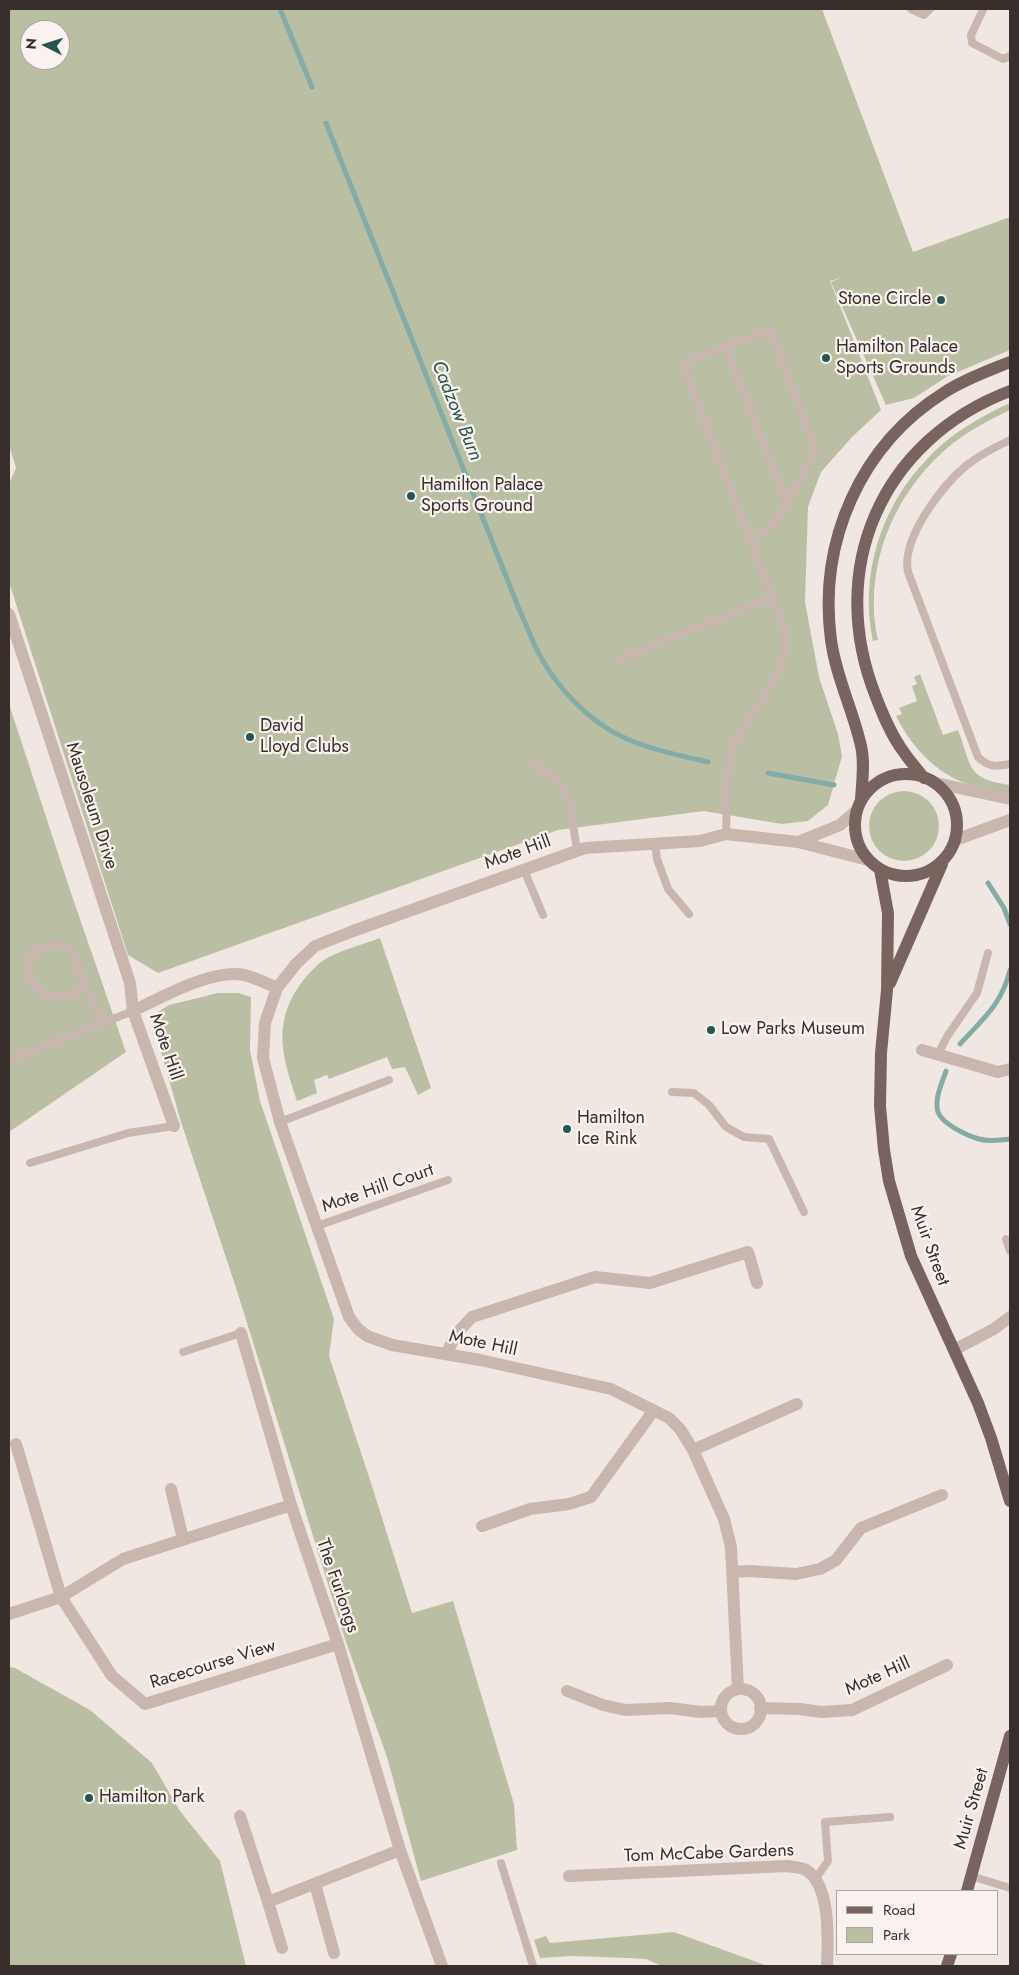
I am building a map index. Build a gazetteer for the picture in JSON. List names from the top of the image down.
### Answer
{
  "streets": {
    "main road": ["Muir Street"],
    "street": [
      "Mausoleum Drive",
      "Mote Hill",
      "The Furlongs",
      "Racecourse View",
      "Tom McCabe Gardens"
    ],
    "lane": ["Mote Hill Court"]
  },
  "crossings": [
    ["Mausoleum Drive", "Mote Hill"],
    ["Mote Hill", "Mote Hill Court"],
    ["Mote Hill", "Muir Street"],
    ["The Furlongs", "Racecourse View"]
  ],
  "water": ["Cadzow Burn"],
  "places": [
    "Stone Circle",
    "Hamilton Palace Sports Grounds",
    "Hamilton Palace Sports Ground",
    "David Lloyd Clubs",
    "Low Parks Museum",
    "Hamilton Ice Rink",
    "Hamilton Park"
  ],
  "legend": ["Road", "Park"],
  "north": "left"
}
